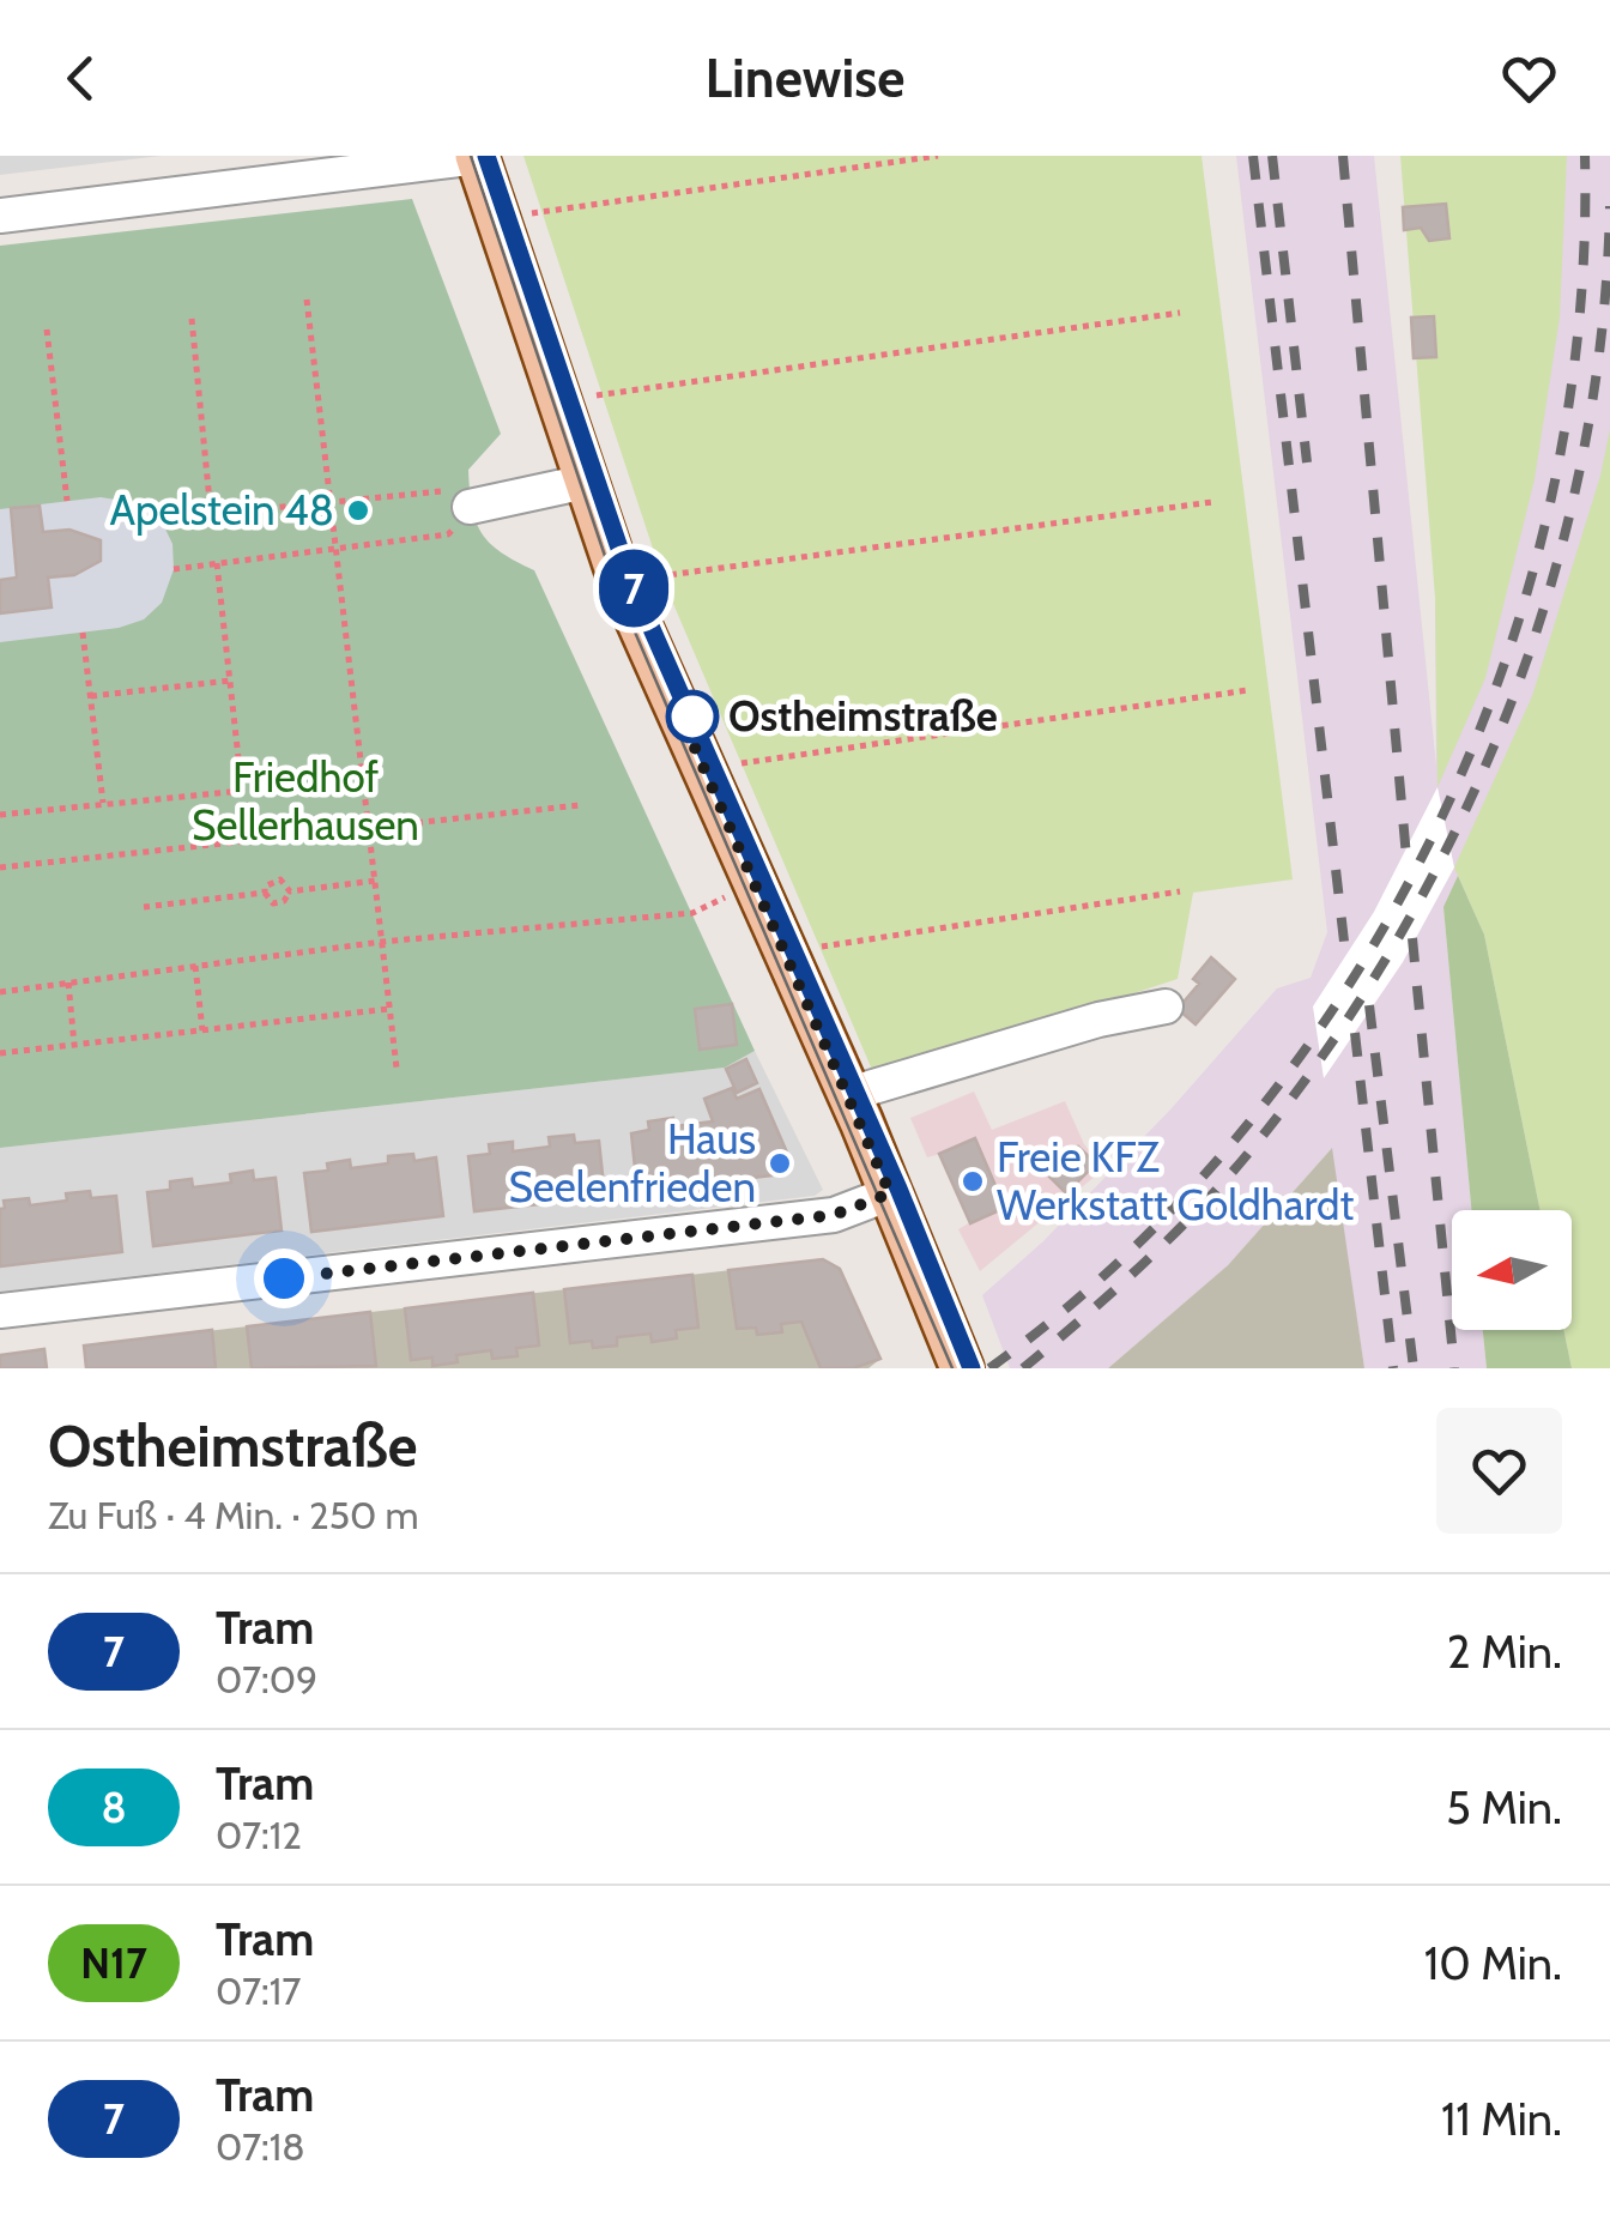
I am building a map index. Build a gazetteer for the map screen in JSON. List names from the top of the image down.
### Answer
{
  "parks": ["Friedhof Sellerhausen"],
  "places": [
    "Apelstein 48",
    "Ostheimstraße",
    "Haus Seelenfrieden",
    "Freie KFZ Werkstatt Goldhardt"
  ],
  "lines": ["tram line 7"],
  "north": "left",
  "page": {
    "header": "Linewise",
    "on_map": "7",
    "heading": ["Ostheimstraße", "Zu Fuß · 4 Min. · 250 m"],
    "list": [
      {
        "mark": "7",
        "name": "Tram",
        "note": "07:09",
        "value": "2 Min."
      },
      {
        "mark": "8",
        "name": "Tram",
        "note": "07:12",
        "value": "5 Min."
      },
      {
        "mark": "N17",
        "name": "Tram",
        "note": "07:17",
        "value": "10 Min."
      },
      {
        "mark": "7",
        "name": "Tram",
        "note": "07:18",
        "value": "11 Min."
      }
    ]
  }
}
